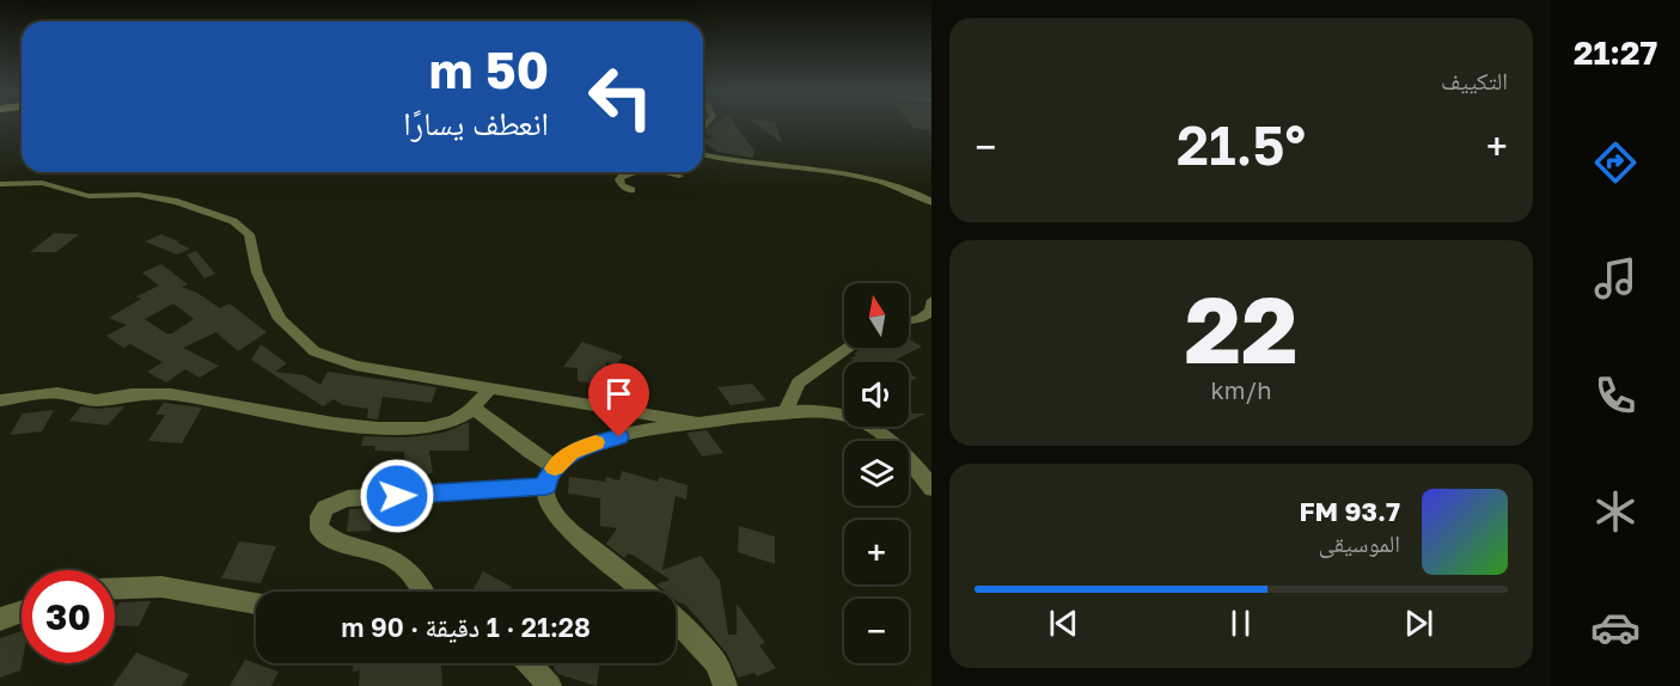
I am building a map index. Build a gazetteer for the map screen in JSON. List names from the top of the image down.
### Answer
{
  "north": "top",
  "page": {
    "tabs": "21:27",
    "tile": [
      "التكييف",
      ["22", "km/h"]
    ],
    "turn": ["50 m", "انعطف يسارًا"],
    "heat": ["−", "21.5°", "+"],
    "map_buttons": ["+", "−"],
    "song": ["93.7 FM", "الموسيقى"],
    "limit": "30",
    "trip": "21:28 · 1 دقيقة · 90 m"
  }
}
